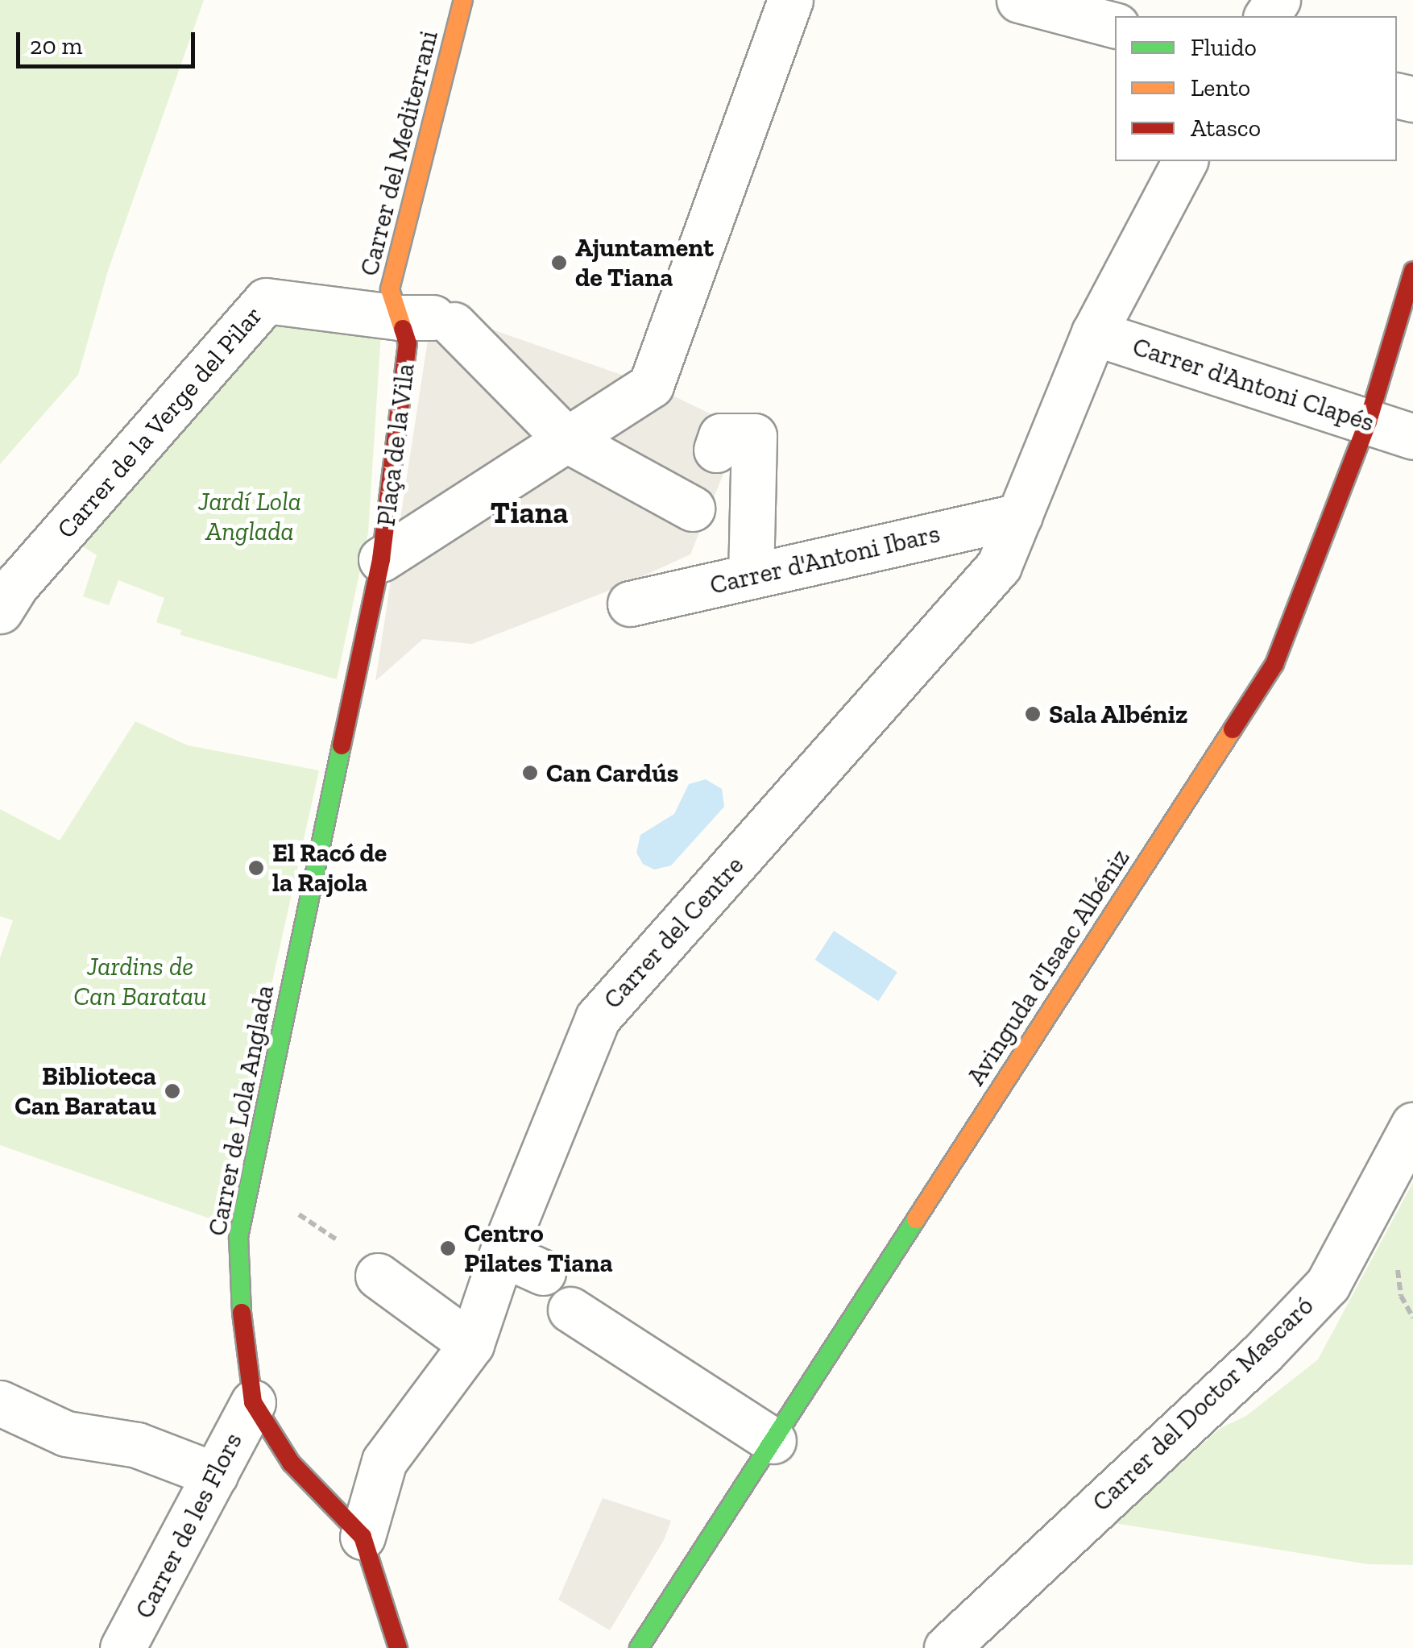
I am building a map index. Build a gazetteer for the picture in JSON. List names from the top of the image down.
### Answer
{
  "streets": {
    "street": [
      "Carrer del Mediterrani",
      "Carrer d'Antoni Clapés",
      "Carrer de la Verge del Pilar",
      "Plaça de la Vila",
      "Carrer d'Antoni Ibars",
      "Carrer del Centre",
      "Avinguda d'Isaac Albéniz",
      "Carrer de Lola Anglada",
      "Carrer del Doctor Mascaró",
      "Carrer de les Flors"
    ]
  },
  "crossings": [
    ["Carrer del Mediterrani", "Carrer de la Verge del Pilar"],
    ["Carrer del Mediterrani", "Plaça de la Vila"],
    ["Carrer d'Antoni Clapés", "Carrer del Centre"],
    ["Carrer d'Antoni Clapés", "Avinguda d'Isaac Albéniz"],
    ["Carrer de la Verge del Pilar", "Plaça de la Vila"],
    ["Plaça de la Vila", "Carrer de Lola Anglada"],
    ["Carrer d'Antoni Ibars", "Carrer del Centre"],
    ["Carrer del Centre", "Carrer de Lola Anglada"],
    ["Carrer de Lola Anglada", "Carrer de les Flors"]
  ],
  "districts": ["Tiana"],
  "parks": ["Jardí Lola Anglada", "Jardins de Can Baratau"],
  "places": [
    "Ajuntament de Tiana",
    "Sala Albéniz",
    "Can Cardús",
    "El Racó de la Rajola",
    "Biblioteca Can Baratau",
    "Centro Pilates Tiana"
  ],
  "legend": ["Fluido", "Lento", "Atasco"],
  "scale_bar": "20 m"
}
